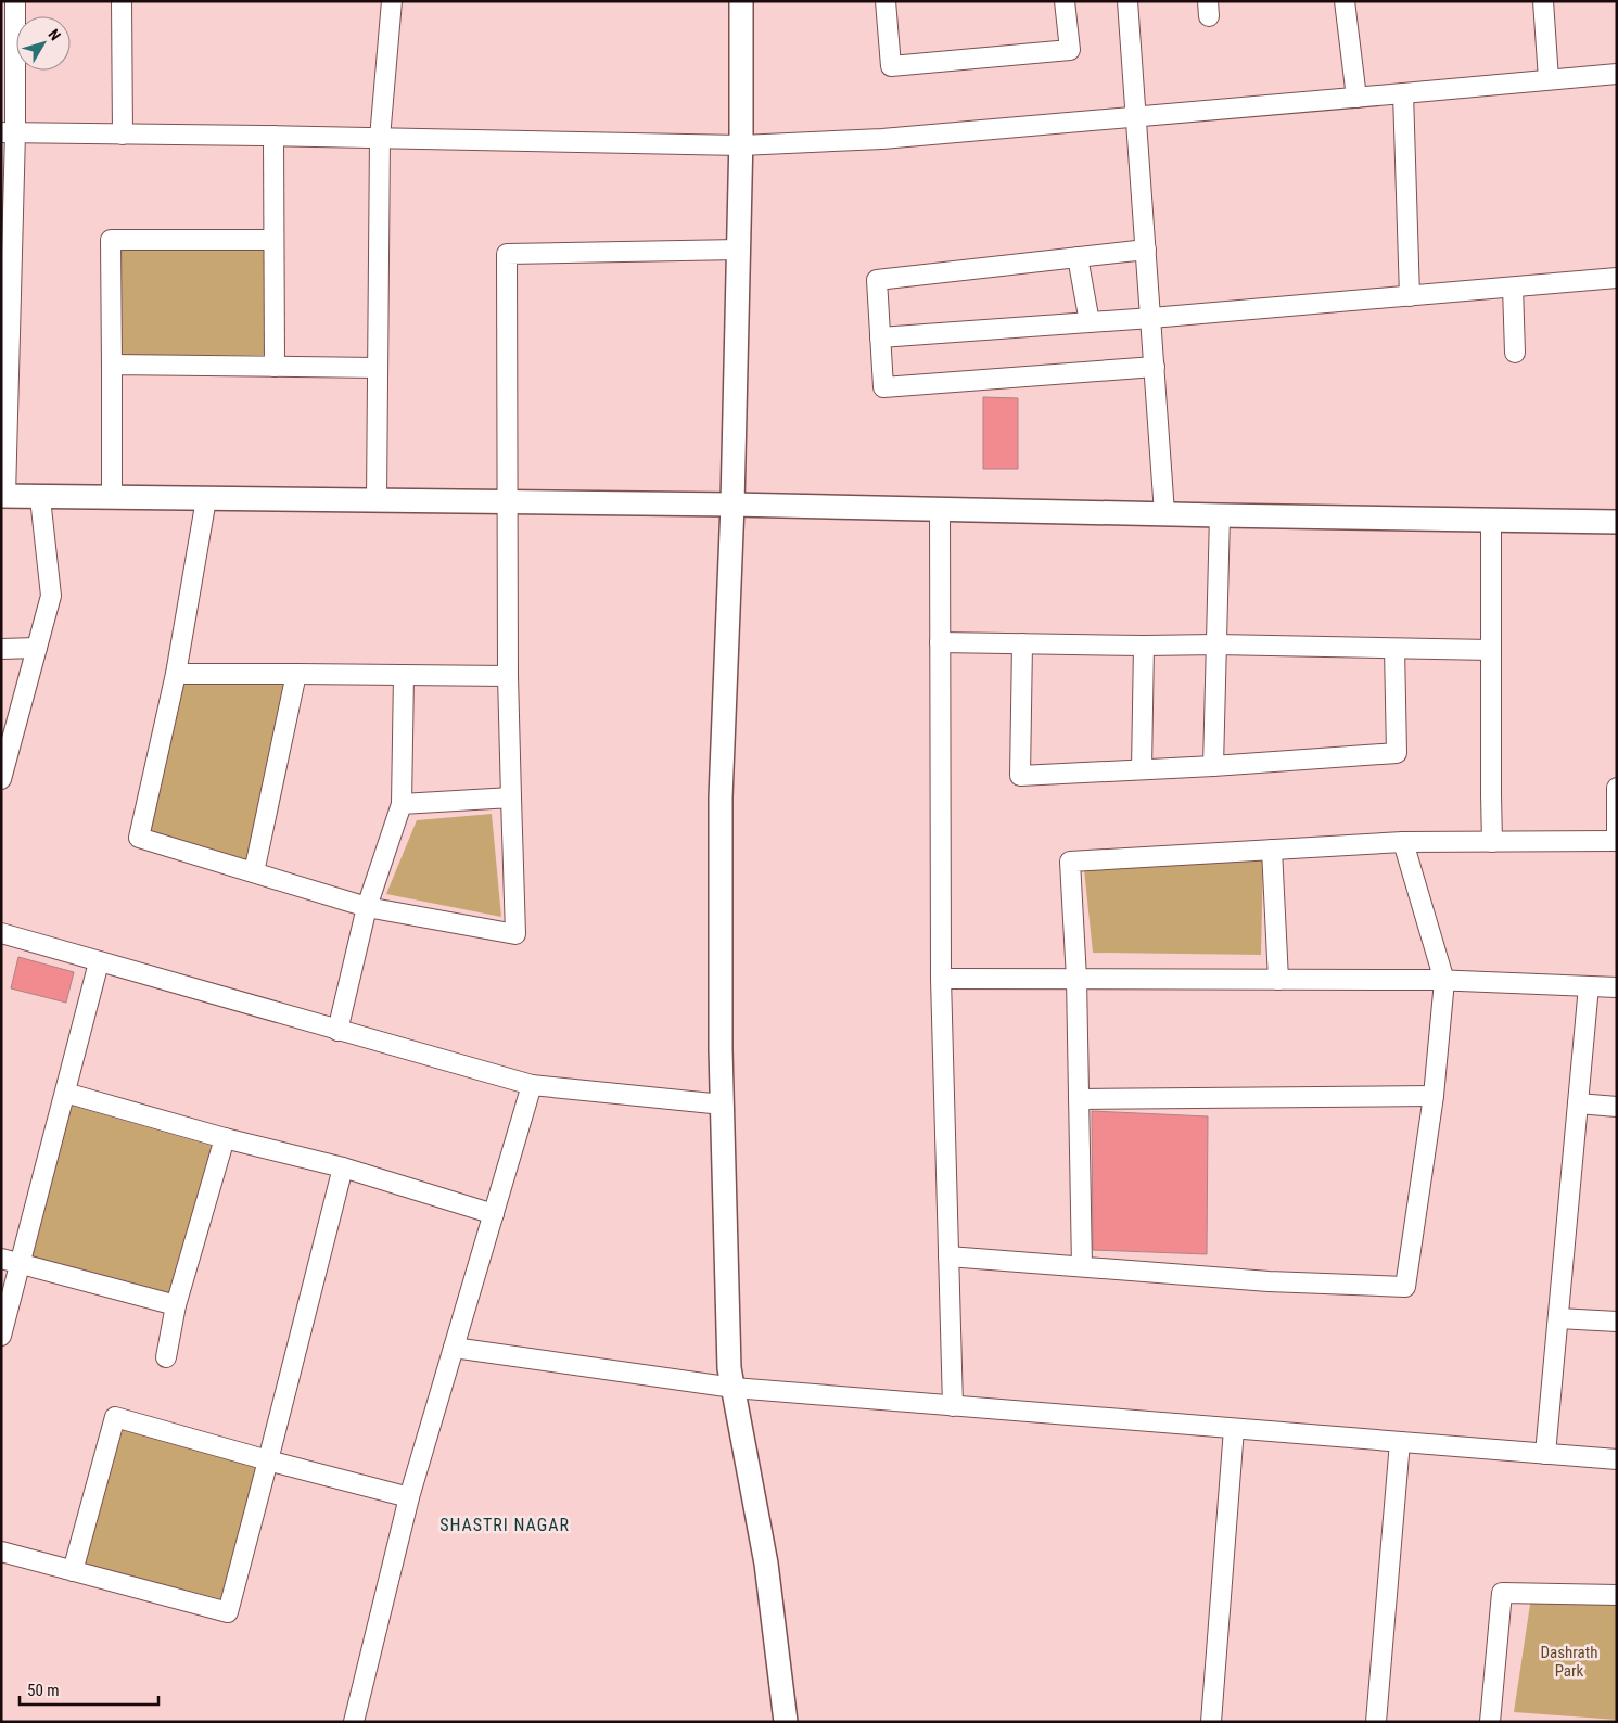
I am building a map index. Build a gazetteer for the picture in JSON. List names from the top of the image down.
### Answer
{
  "districts": ["SHASTRI NAGAR"],
  "parks": ["Dashrath Park"],
  "scale_bar": "50 m",
  "north": "top right"
}
